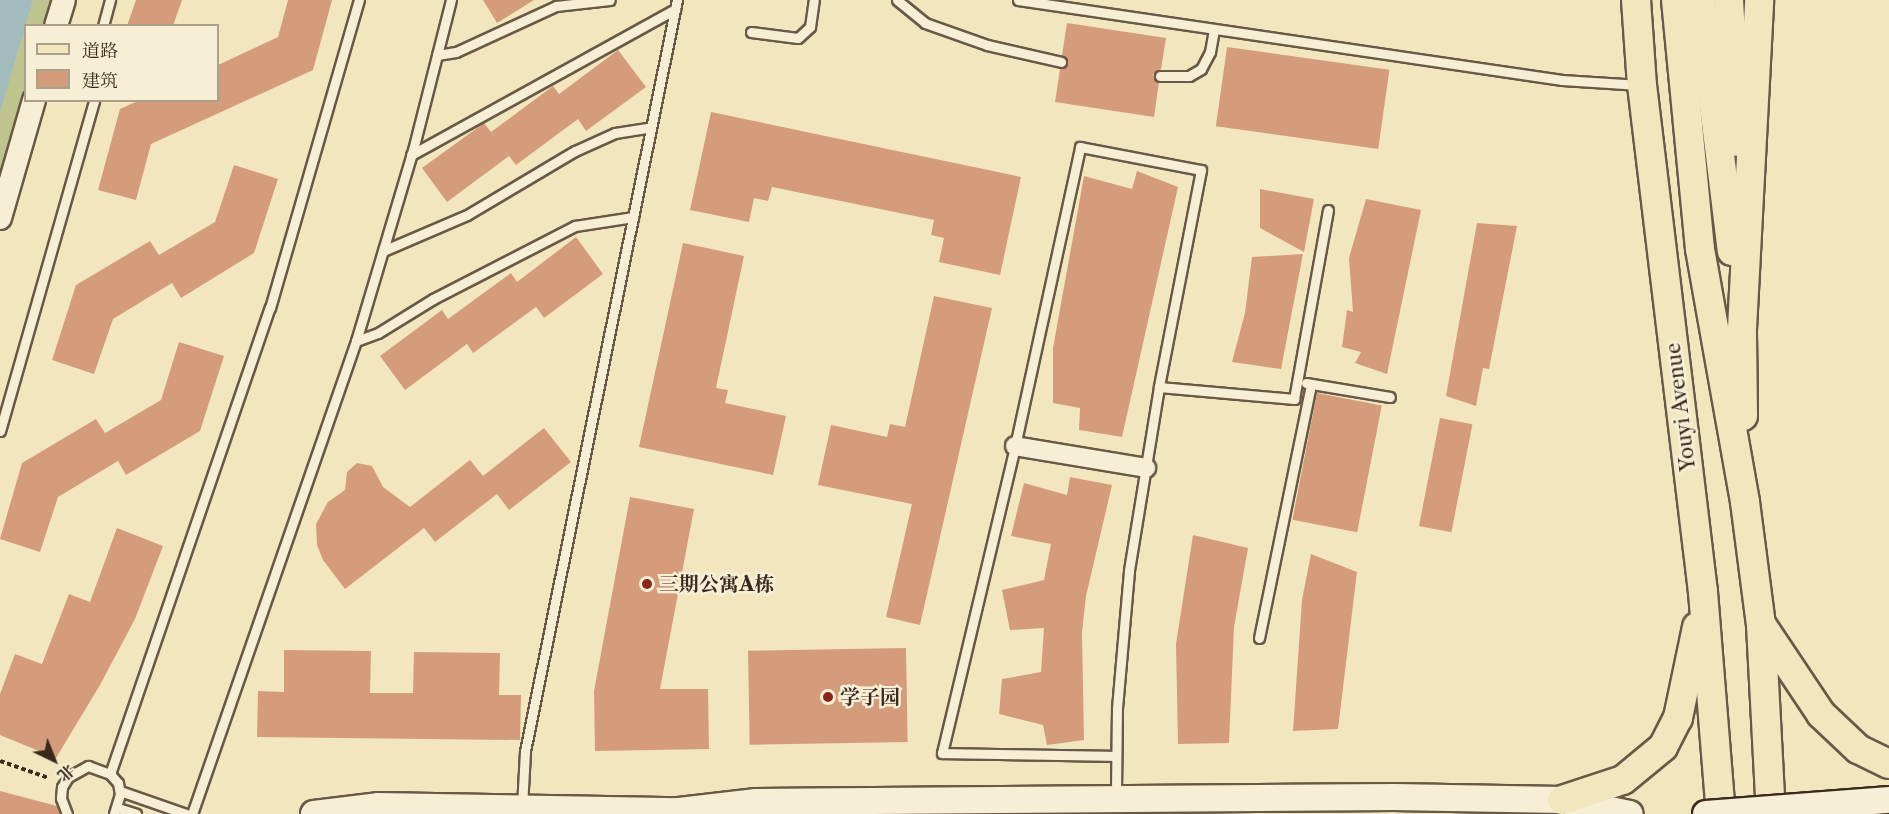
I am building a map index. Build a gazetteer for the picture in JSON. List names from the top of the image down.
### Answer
{
  "streets": {
    "main road": ["Youyi Avenue"]
  },
  "places": ["三期公寓A栋", "学子园"],
  "legend": ["道路", "建筑"],
  "north": "bottom right"
}
